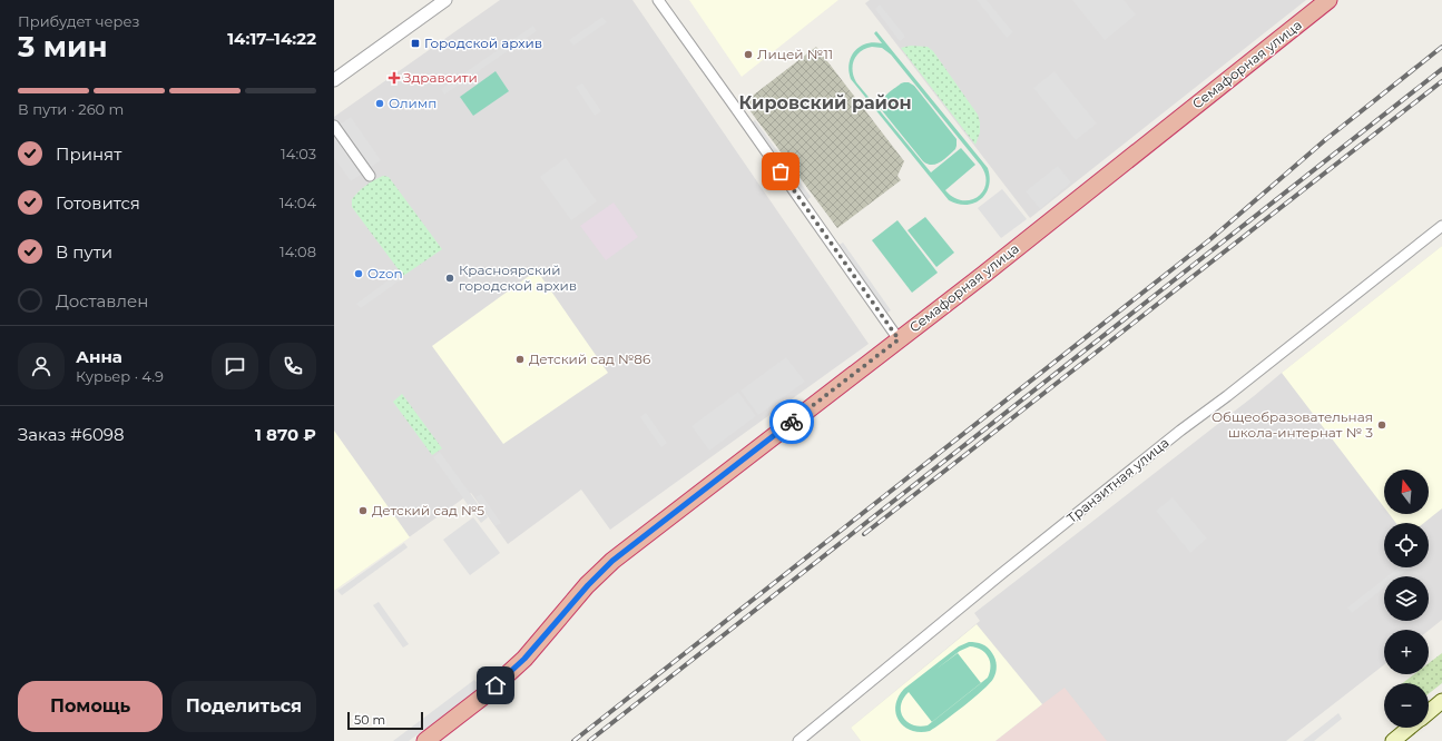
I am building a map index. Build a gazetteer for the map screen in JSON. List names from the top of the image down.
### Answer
{
  "streets": {
    "highway": ["Семафорная улица"],
    "street": ["Транзитная улица"]
  },
  "districts": ["Кировский район"],
  "places": {
    "transit": ["Городской архив"],
    "other": [
      "Лицей №11",
      "Олимп",
      "Ozon",
      "Красноярский городской архив",
      "Детский сад №86",
      "Общеобразовательная школа-интернат № 3",
      "Детский сад №5"
    ],
    "health": ["Здравсити"]
  },
  "scale_bar": "50 m",
  "north": "top",
  "page": {
    "heading": ["3 мин", "Прибудет через", "14:17–14:22"],
    "panel": [
      "Анна",
      "Курьер · 4.9",
      "Заказ #6098",
      "1 870 ₽"
    ],
    "bar": "В пути · 260 m",
    "list": [
      ["Принят", "14:03"],
      ["Готовится", "14:04"],
      ["В пути", "14:08"],
      "Доставлен"
    ],
    "map_buttons": ["+", "−"],
    "buttons": ["Помощь", "Поделиться"],
    "scale": "50 m"
  }
}
